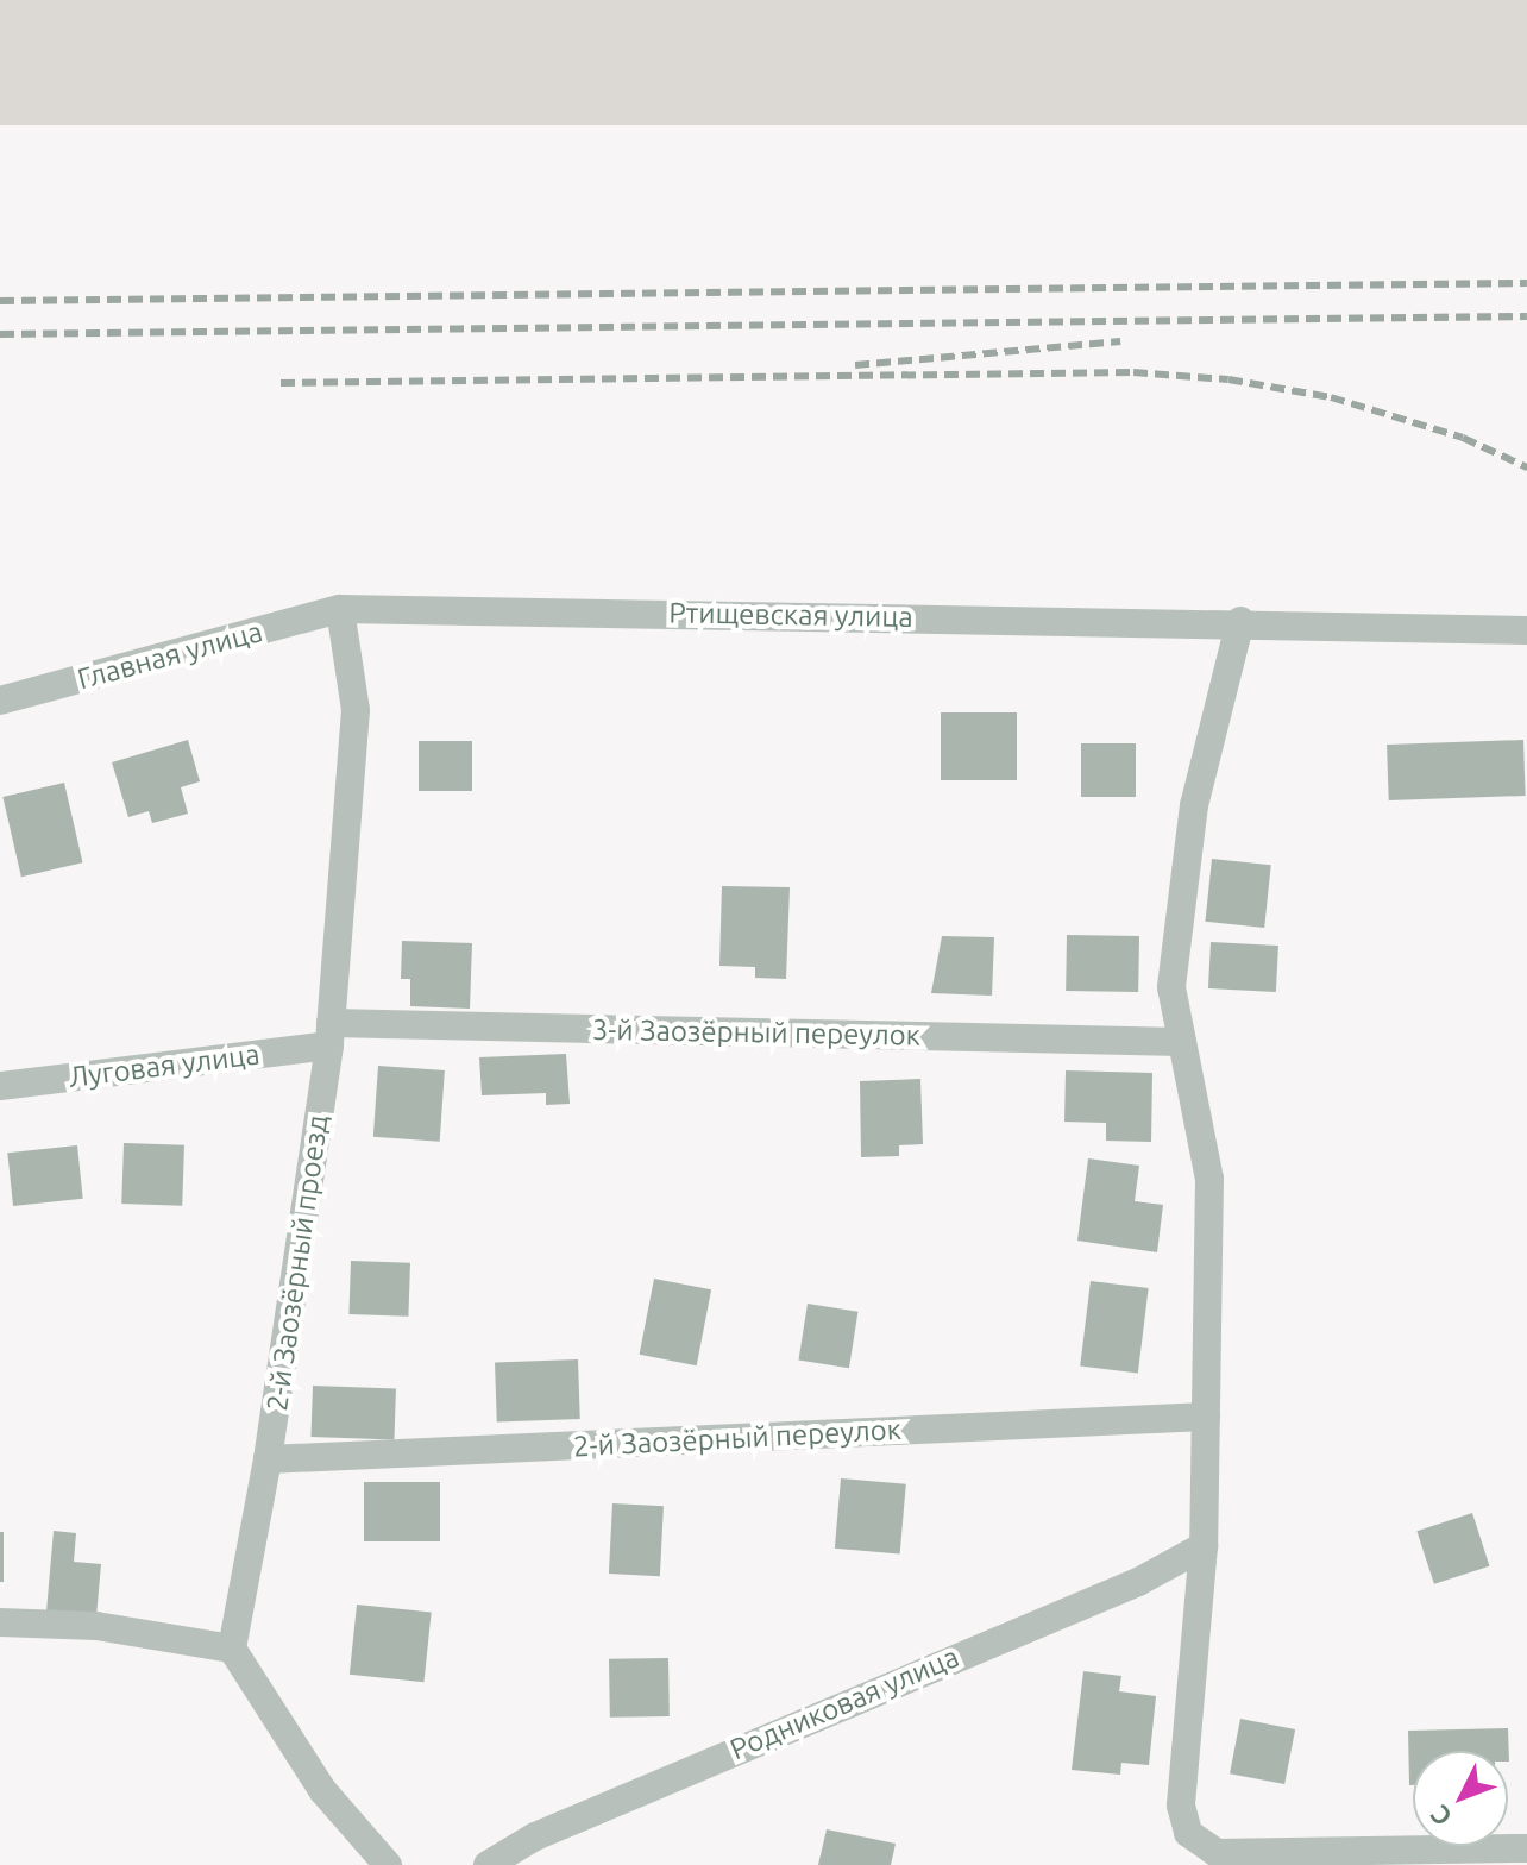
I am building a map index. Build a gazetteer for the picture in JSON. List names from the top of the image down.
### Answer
{
  "streets": {
    "street": [
      "Ртищевская улица",
      "Главная улица",
      "3-й Заозёрный переулок",
      "Луговая улица",
      "2-й Заозёрный проезд",
      "2-й Заозёрный переулок",
      "Родниковая улица"
    ]
  },
  "crossings": [
    ["Ртищевская улица", "Главная улица"],
    ["Ртищевская улица", "2-й Заозёрный проезд"],
    ["Главная улица", "2-й Заозёрный проезд"],
    ["3-й Заозёрный переулок", "Луговая улица"],
    ["3-й Заозёрный переулок", "2-й Заозёрный проезд"],
    ["Луговая улица", "2-й Заозёрный проезд"],
    ["2-й Заозёрный проезд", "2-й Заозёрный переулок"]
  ],
  "north": "bottom left"
}
